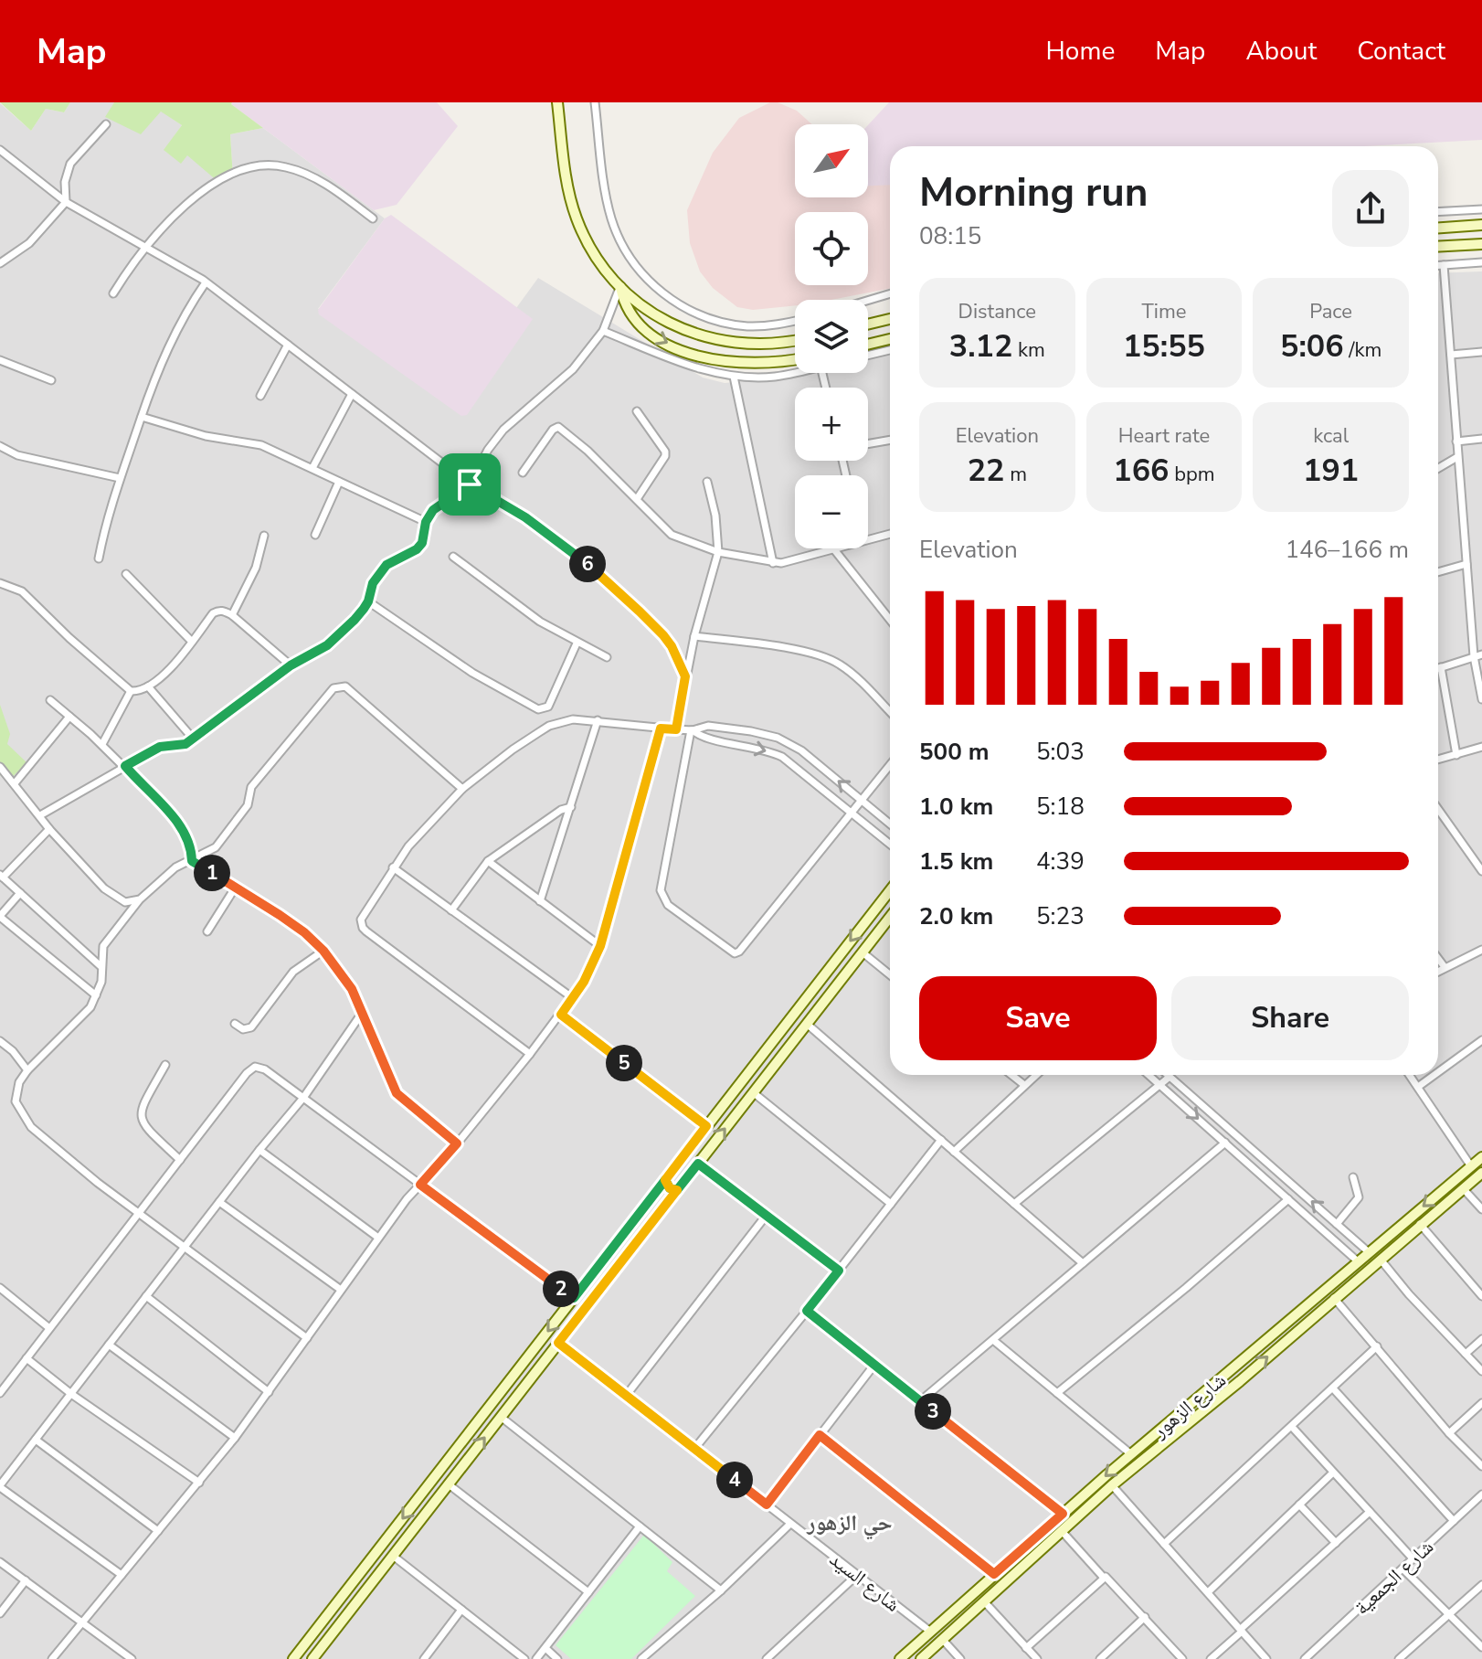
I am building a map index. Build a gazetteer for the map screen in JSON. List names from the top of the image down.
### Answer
{
  "streets": {
    "main road": ["شارع الزهور"],
    "street": ["شارع الجمعية", "شارع السيد"]
  },
  "crossings": [
    ["شارع الزهور", "شارع السيد"]
  ],
  "districts": ["حي الزهور"],
  "north": "top right",
  "page": {
    "header": "Map",
    "nav": [
      "Home",
      "Map",
      "About",
      "Contact"
    ],
    "map_buttons": ["+", "−"],
    "heading": ["Morning run", "08:15"],
    "stats": [
      ["Distance", "3.12 km"],
      ["Time", "15:55"],
      ["Pace", "5:06 /km"],
      ["Elevation", "22 m"],
      ["Heart rate", "166 bpm"],
      ["kcal", "191"]
    ],
    "chart": ["Elevation", "146–166 m"],
    "pins": [
      "6",
      "1",
      "5",
      "2",
      "3",
      "4"
    ],
    "list": [
      {
        "name": "500 m",
        "note": "5:03"
      },
      {
        "name": "1.0 km",
        "note": "5:18"
      },
      {
        "name": "1.5 km",
        "note": "4:39"
      },
      {
        "name": "2.0 km",
        "note": "5:23"
      }
    ],
    "buttons": ["Save", "Share"]
  }
}
